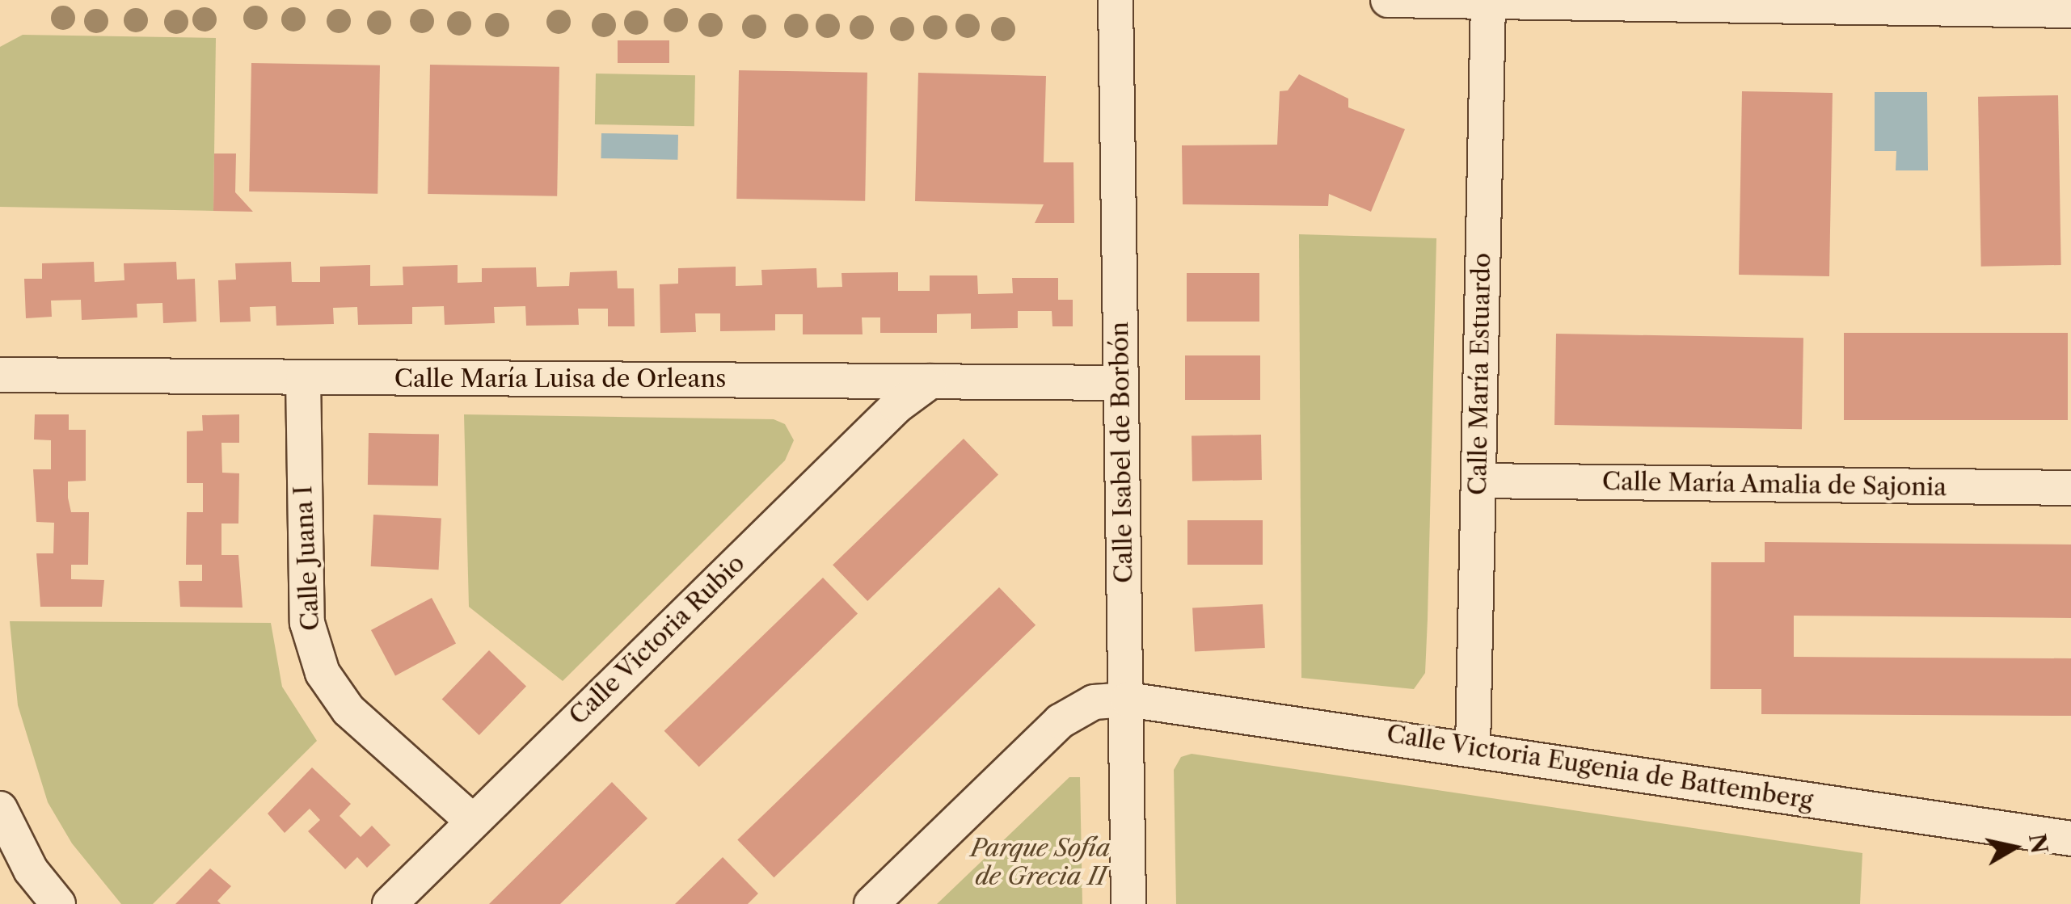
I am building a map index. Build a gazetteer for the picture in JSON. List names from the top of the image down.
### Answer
{
  "streets": {
    "street": [
      "Calle María Estuardo",
      "Calle María Luisa de Orleans",
      "Calle Isabel de Borbón",
      "Calle María Amalia de Sajonia",
      "Calle Juana I",
      "Calle Victoria Rubio",
      "Calle Victoria Eugenia de Battemberg"
    ]
  },
  "crossings": [
    ["Calle María Estuardo", "Calle María Amalia de Sajonia"],
    ["Calle María Estuardo", "Calle Victoria Eugenia de Battemberg"],
    ["Calle María Luisa de Orleans", "Calle Isabel de Borbón"],
    ["Calle María Luisa de Orleans", "Calle Juana I"],
    ["Calle María Luisa de Orleans", "Calle Victoria Rubio"],
    ["Calle Isabel de Borbón", "Calle Victoria Eugenia de Battemberg"],
    ["Calle Juana I", "Calle Victoria Rubio"]
  ],
  "parks": ["Parque Sofía de Grecia II"],
  "north": "right"
}
